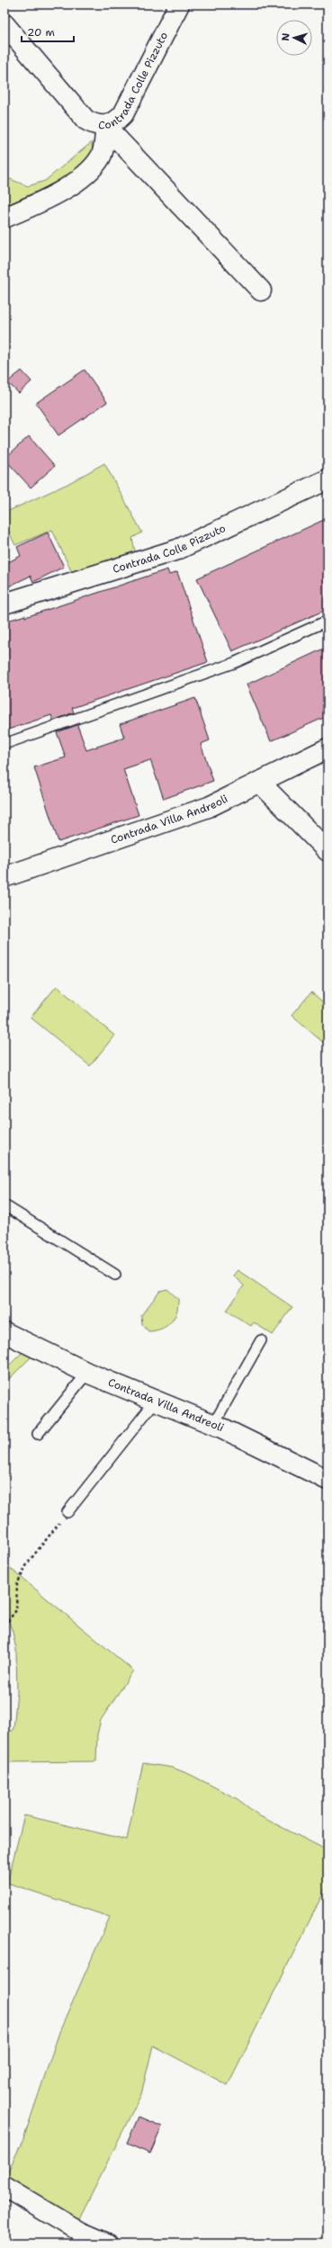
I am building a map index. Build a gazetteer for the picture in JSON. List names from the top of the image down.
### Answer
{
  "streets": {
    "street": ["Contrada Colle Pizzuto", "Contrada Villa Andreoli"]
  },
  "scale_bar": "20 m",
  "north": "left"
}
